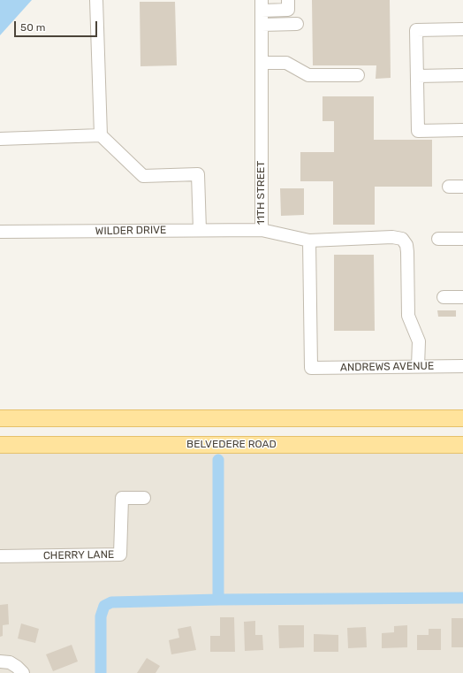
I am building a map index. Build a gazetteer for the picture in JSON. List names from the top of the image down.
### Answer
{
  "streets": {
    "main road": ["BELVEDERE ROAD"],
    "street": [
      "11TH STREET",
      "WILDER DRIVE",
      "ANDREWS AVENUE",
      "CHERRY LANE"
    ]
  },
  "crossings": [
    ["11TH STREET", "WILDER DRIVE"],
    ["11TH STREET", "ANDREWS AVENUE"]
  ],
  "scale_bar": "50 m"
}
